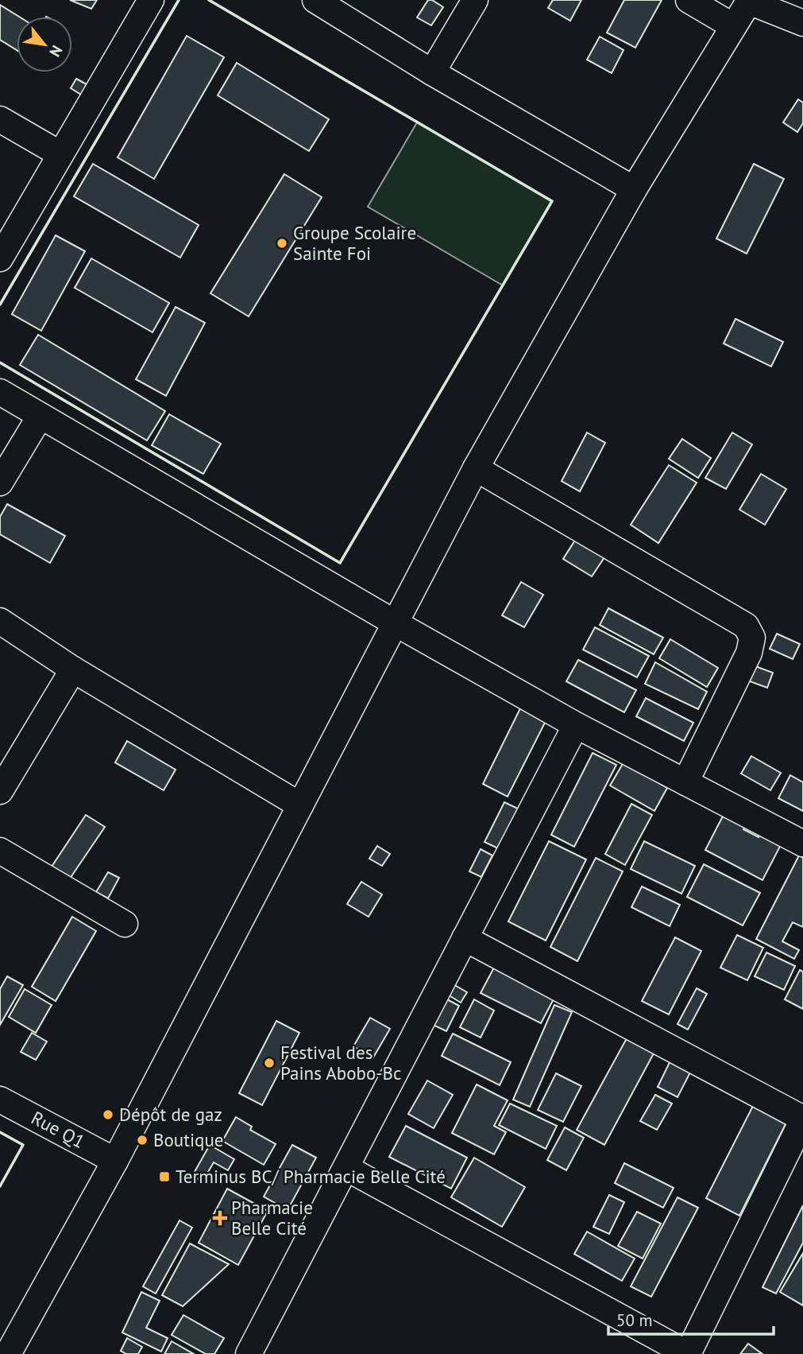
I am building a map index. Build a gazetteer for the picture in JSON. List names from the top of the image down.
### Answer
{
  "streets": {
    "street": ["Rue Q1"]
  },
  "places": {
    "other": [
      "Groupe Scolaire Sainte Foi",
      "Festival des Pains Abobo-Bc",
      "Dépôt de gaz",
      "Boutique"
    ],
    "transit": ["Terminus BC/ Pharmacie Belle Cité"],
    "health": ["Pharmacie Belle Cité"]
  },
  "scale_bar": "50 m",
  "north": "bottom right"
}
